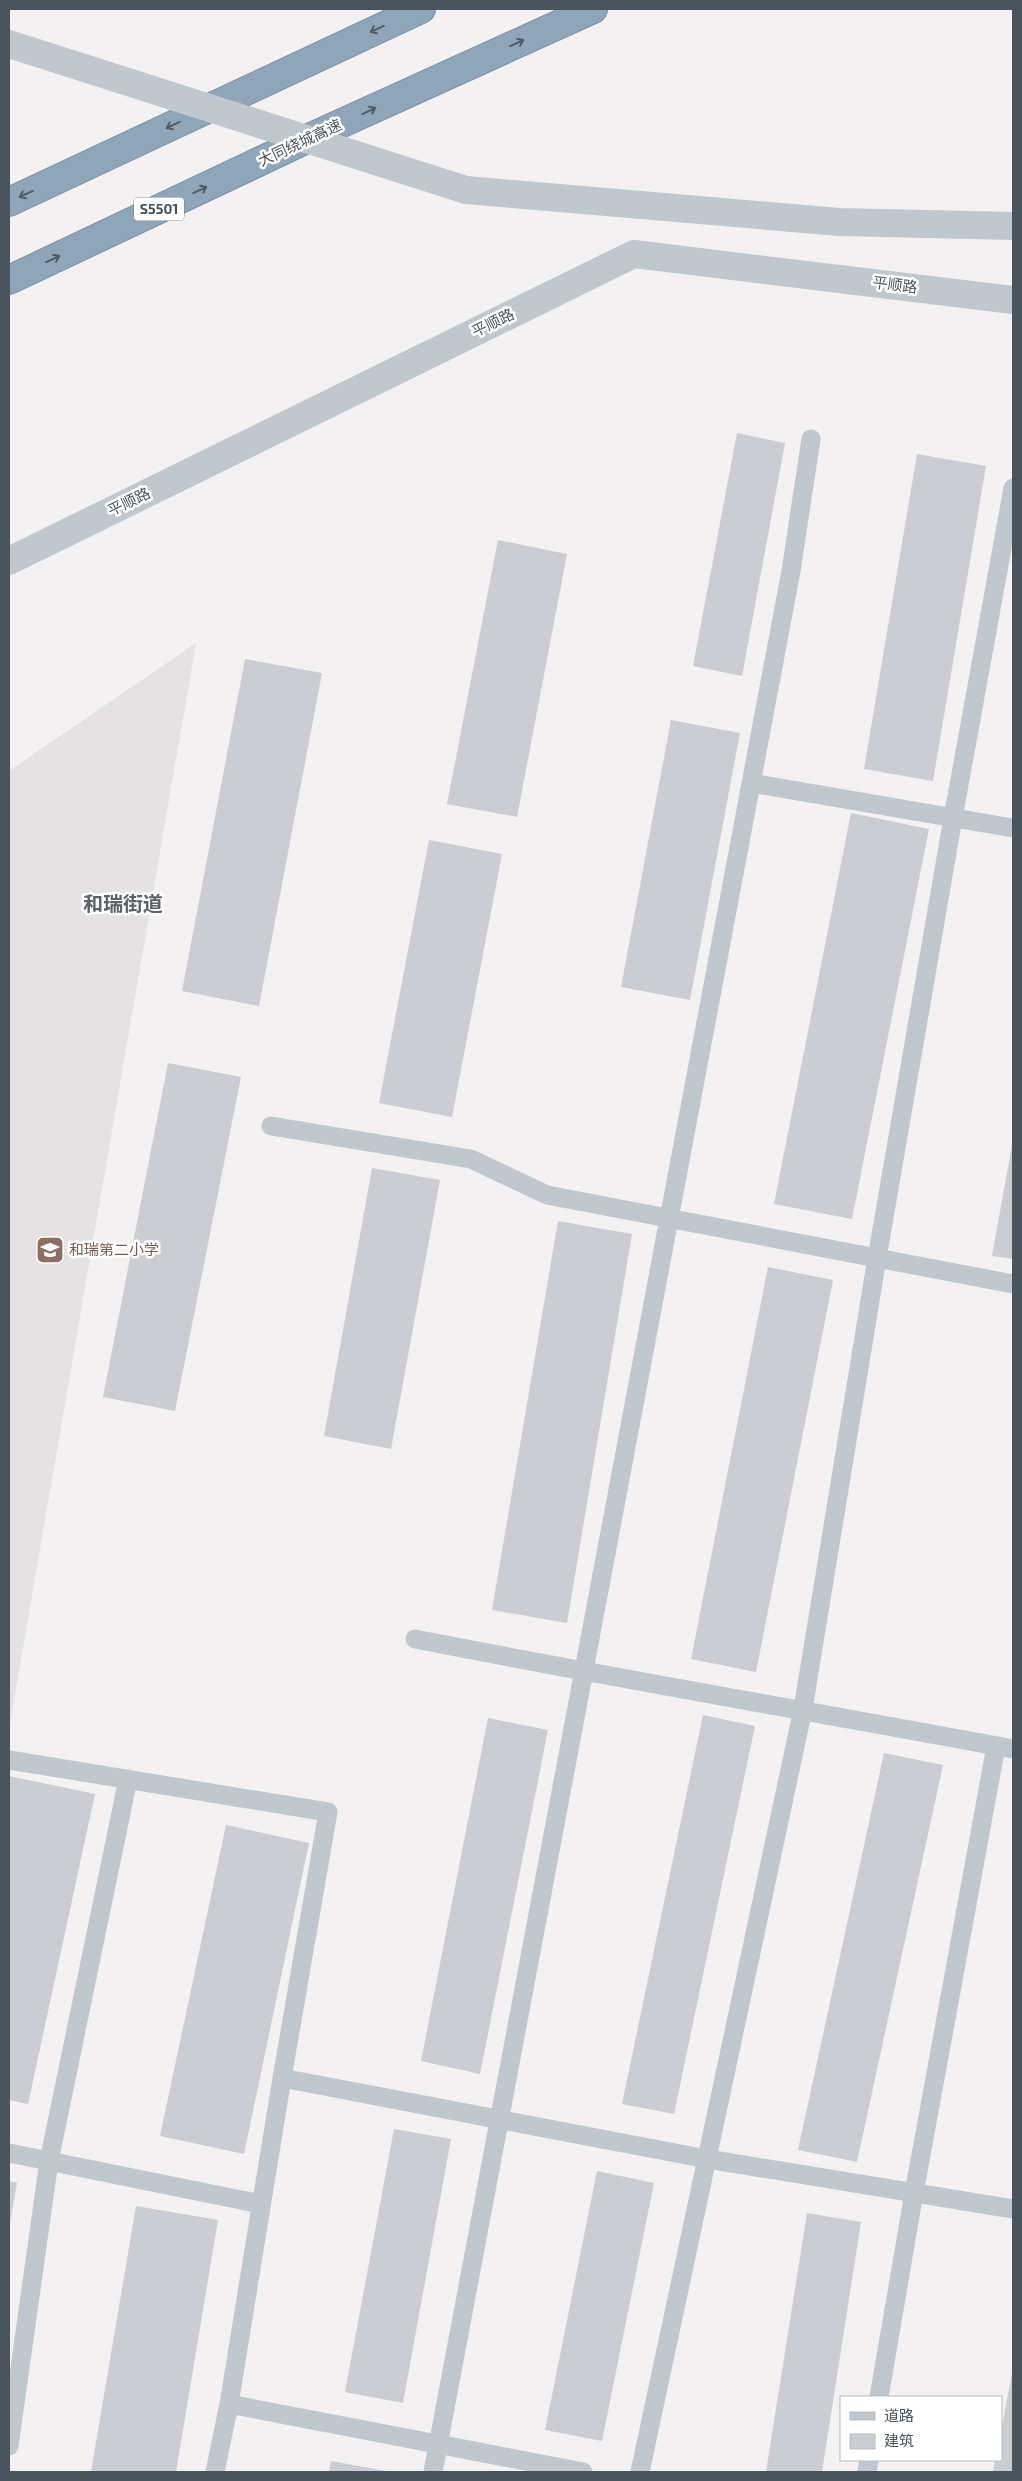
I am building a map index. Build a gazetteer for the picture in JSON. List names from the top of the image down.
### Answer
{
  "streets": {
    "highway": ["大同绕城高速", "S5501"],
    "street": ["平顺路"]
  },
  "districts": ["和瑞街道"],
  "places": {
    "school or university": ["和瑞第二小学"]
  },
  "legend": ["道路", "建筑"]
}
